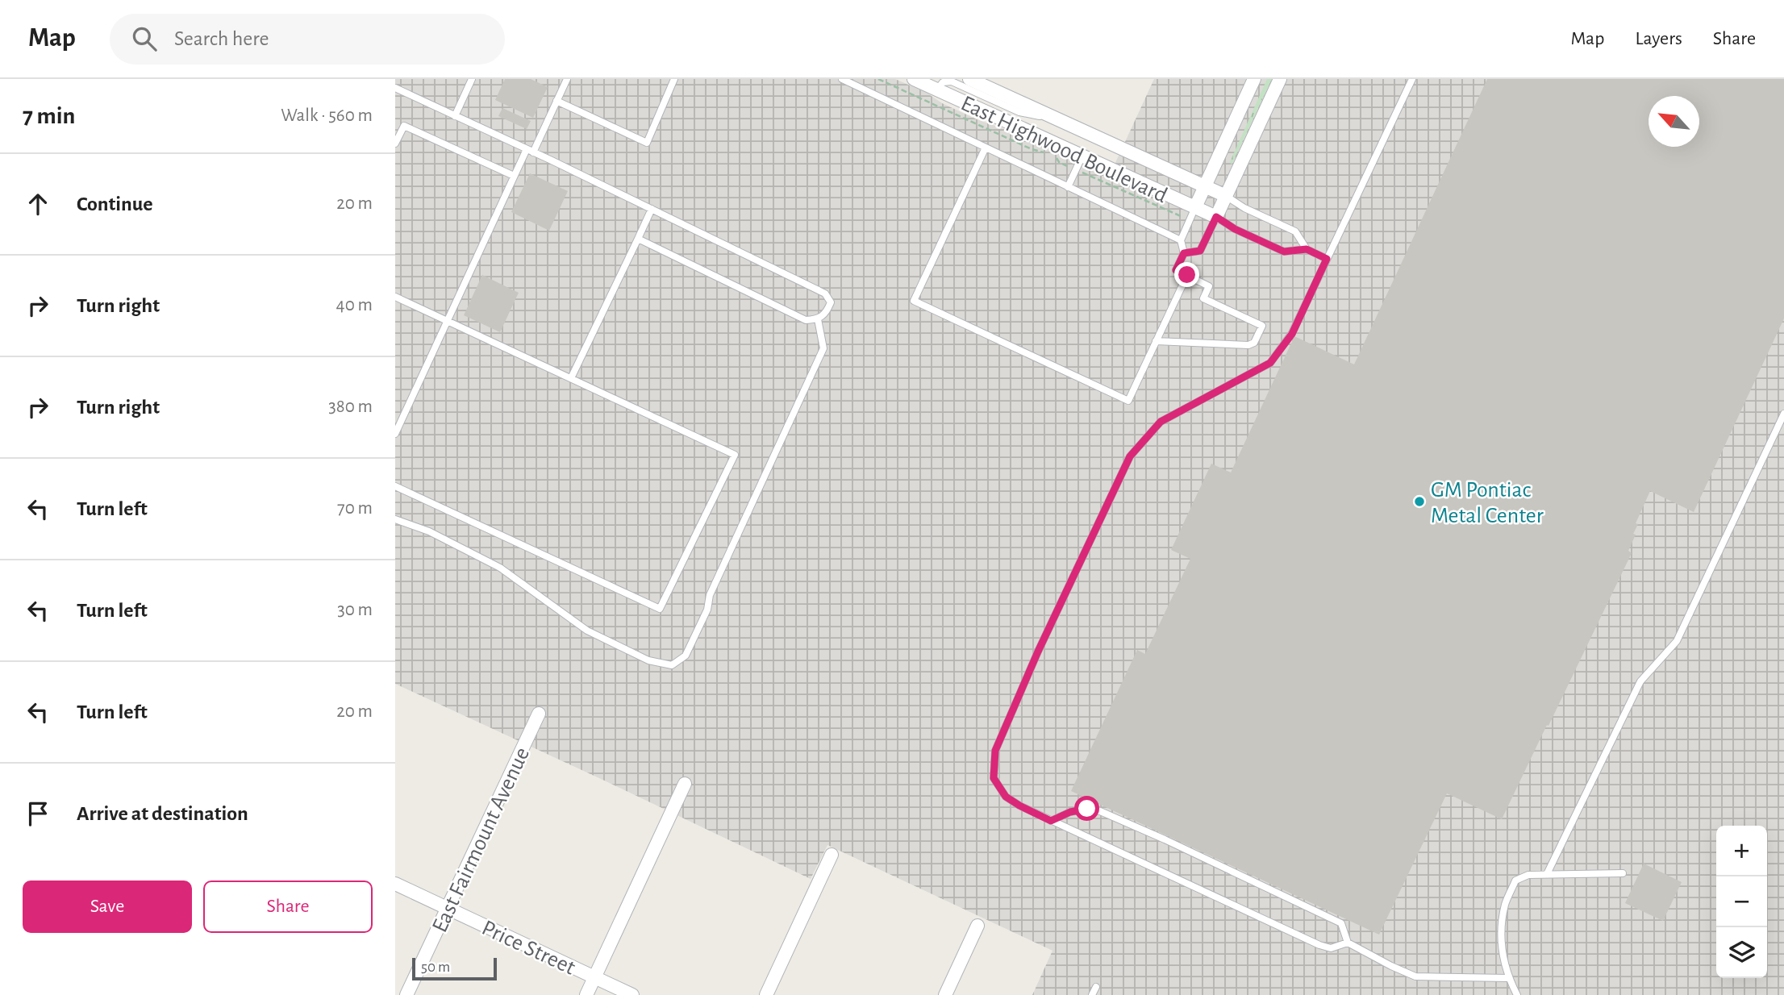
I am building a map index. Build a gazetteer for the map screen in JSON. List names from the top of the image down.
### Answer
{
  "streets": {
    "street": ["East Highwood Boulevard", "East Fairmount Avenue", "Price Street"]
  },
  "crossings": [
    ["East Fairmount Avenue", "Price Street"]
  ],
  "places": ["GM Pontiac Metal Center"],
  "scale_bar": "50 m",
  "north": "top left",
  "page": {
    "header": "Map",
    "search": "Search here",
    "nav": ["Map", "Layers", "Share"],
    "heading": ["7 min", "Walk · 560 m"],
    "list": [
      ["Continue", "20 m"],
      ["Turn right", "40 m"],
      ["Turn right", "380 m"],
      ["Turn left", "70 m"],
      ["Turn left", "30 m"],
      ["Turn left", "20 m"],
      "Arrive at destination"
    ],
    "map_buttons": ["+", "−"],
    "buttons": ["Save", "Share"],
    "scale": "50 m"
  }
}
